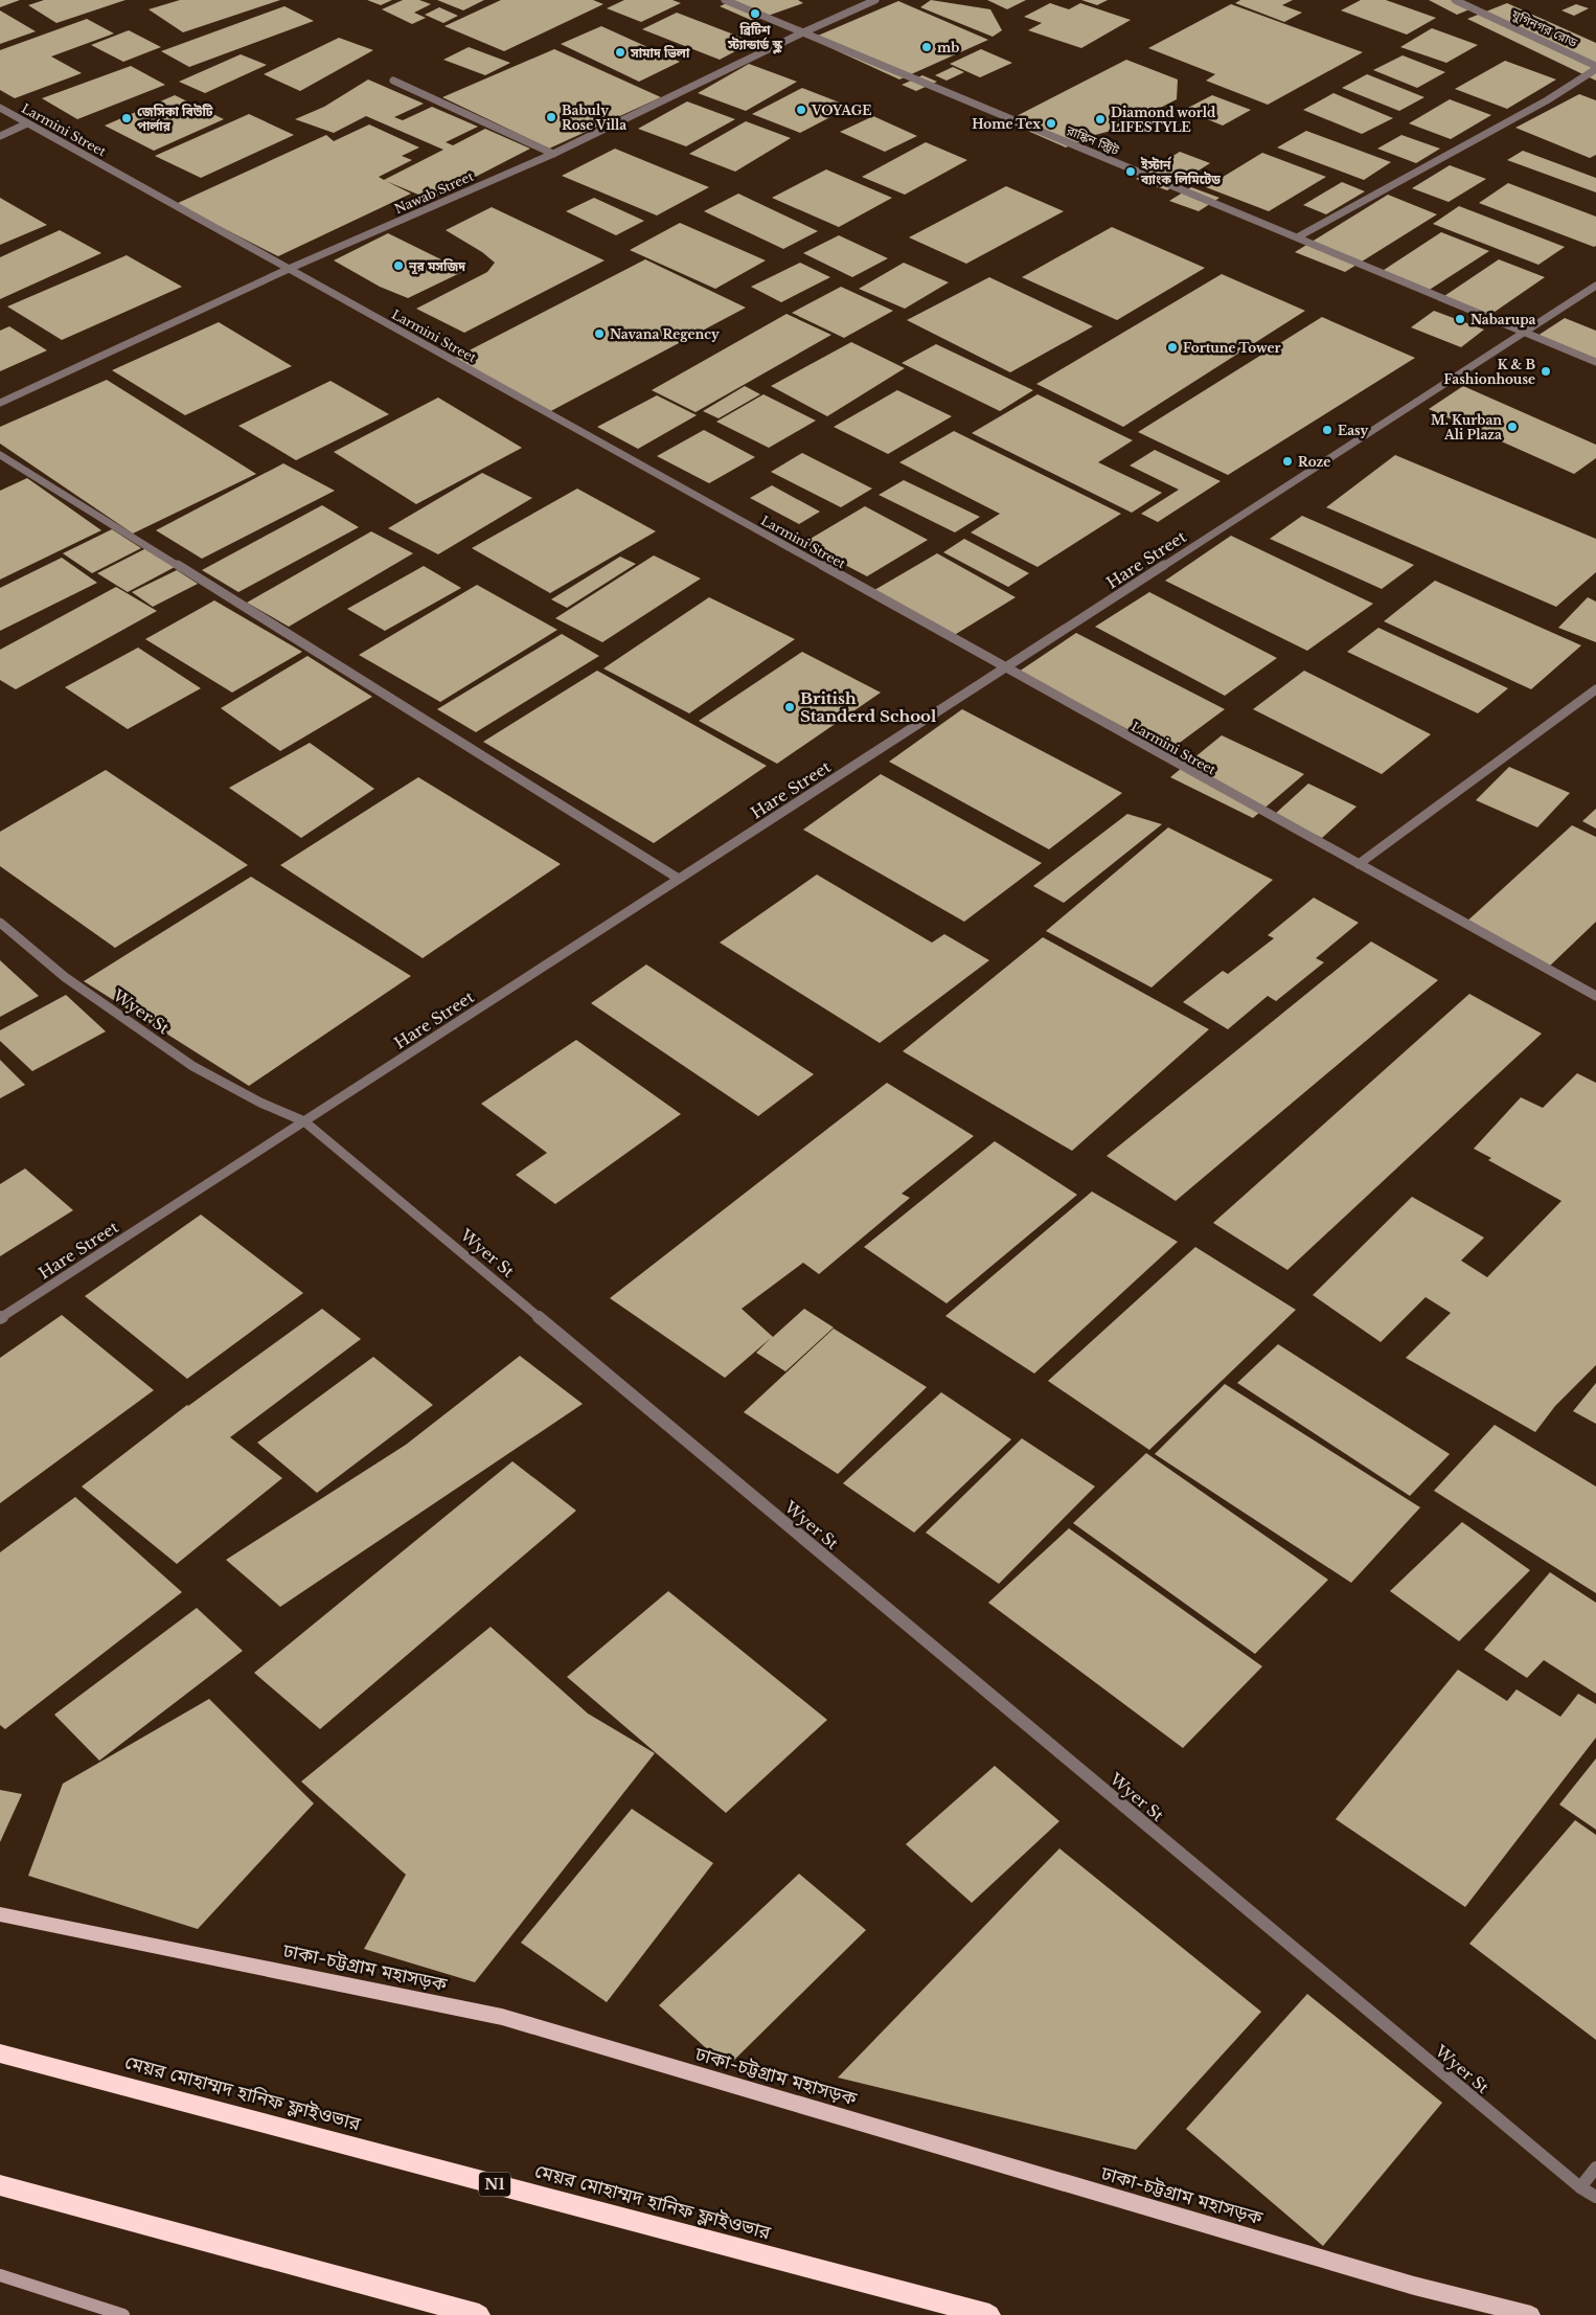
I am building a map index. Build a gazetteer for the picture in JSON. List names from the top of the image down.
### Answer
{
  "streets": {
    "highway": ["মেয়র মোহাম্মদ হানিফ ফ্লাইওভার", "N1"],
    "main road": ["ঢাকা-চট্টগ্রাম মহাসড়ক"],
    "street": [
      "যুগিনগর রোড",
      "Larmini Street",
      "রাঙ্কিন স্ট্রিট",
      "Nawab Street",
      "Hare Street",
      "Wyer St"
    ]
  },
  "crossings": [
    ["Larmini Street", "Nawab Street"],
    ["Larmini Street", "Hare Street"],
    ["রাঙ্কিন স্ট্রিট", "Nawab Street"],
    ["রাঙ্কিন স্ট্রিট", "Hare Street"],
    ["Hare Street", "Wyer St"]
  ],
  "places": [
    "ব্রিটিশ স্ট্যান্ডার্ড স্কুল",
    "mb",
    "সামাদ ভিলা",
    "VOYAGE",
    "Babuly Rose Villa",
    "জেসিকা বিউটি পার্লার",
    "Diamond world LIFESTYLE",
    "Home Tex",
    "ইস্টার্ন ব্যাংক লিমিটেড",
    "নূর মসজিদ",
    "Nabarupa",
    "Navana Regency",
    "Fortune Tower",
    "K & B Fashionhouse",
    "M. Kurban Ali Plaza",
    "Easy",
    "Roze",
    "British Standerd School"
  ]
}
